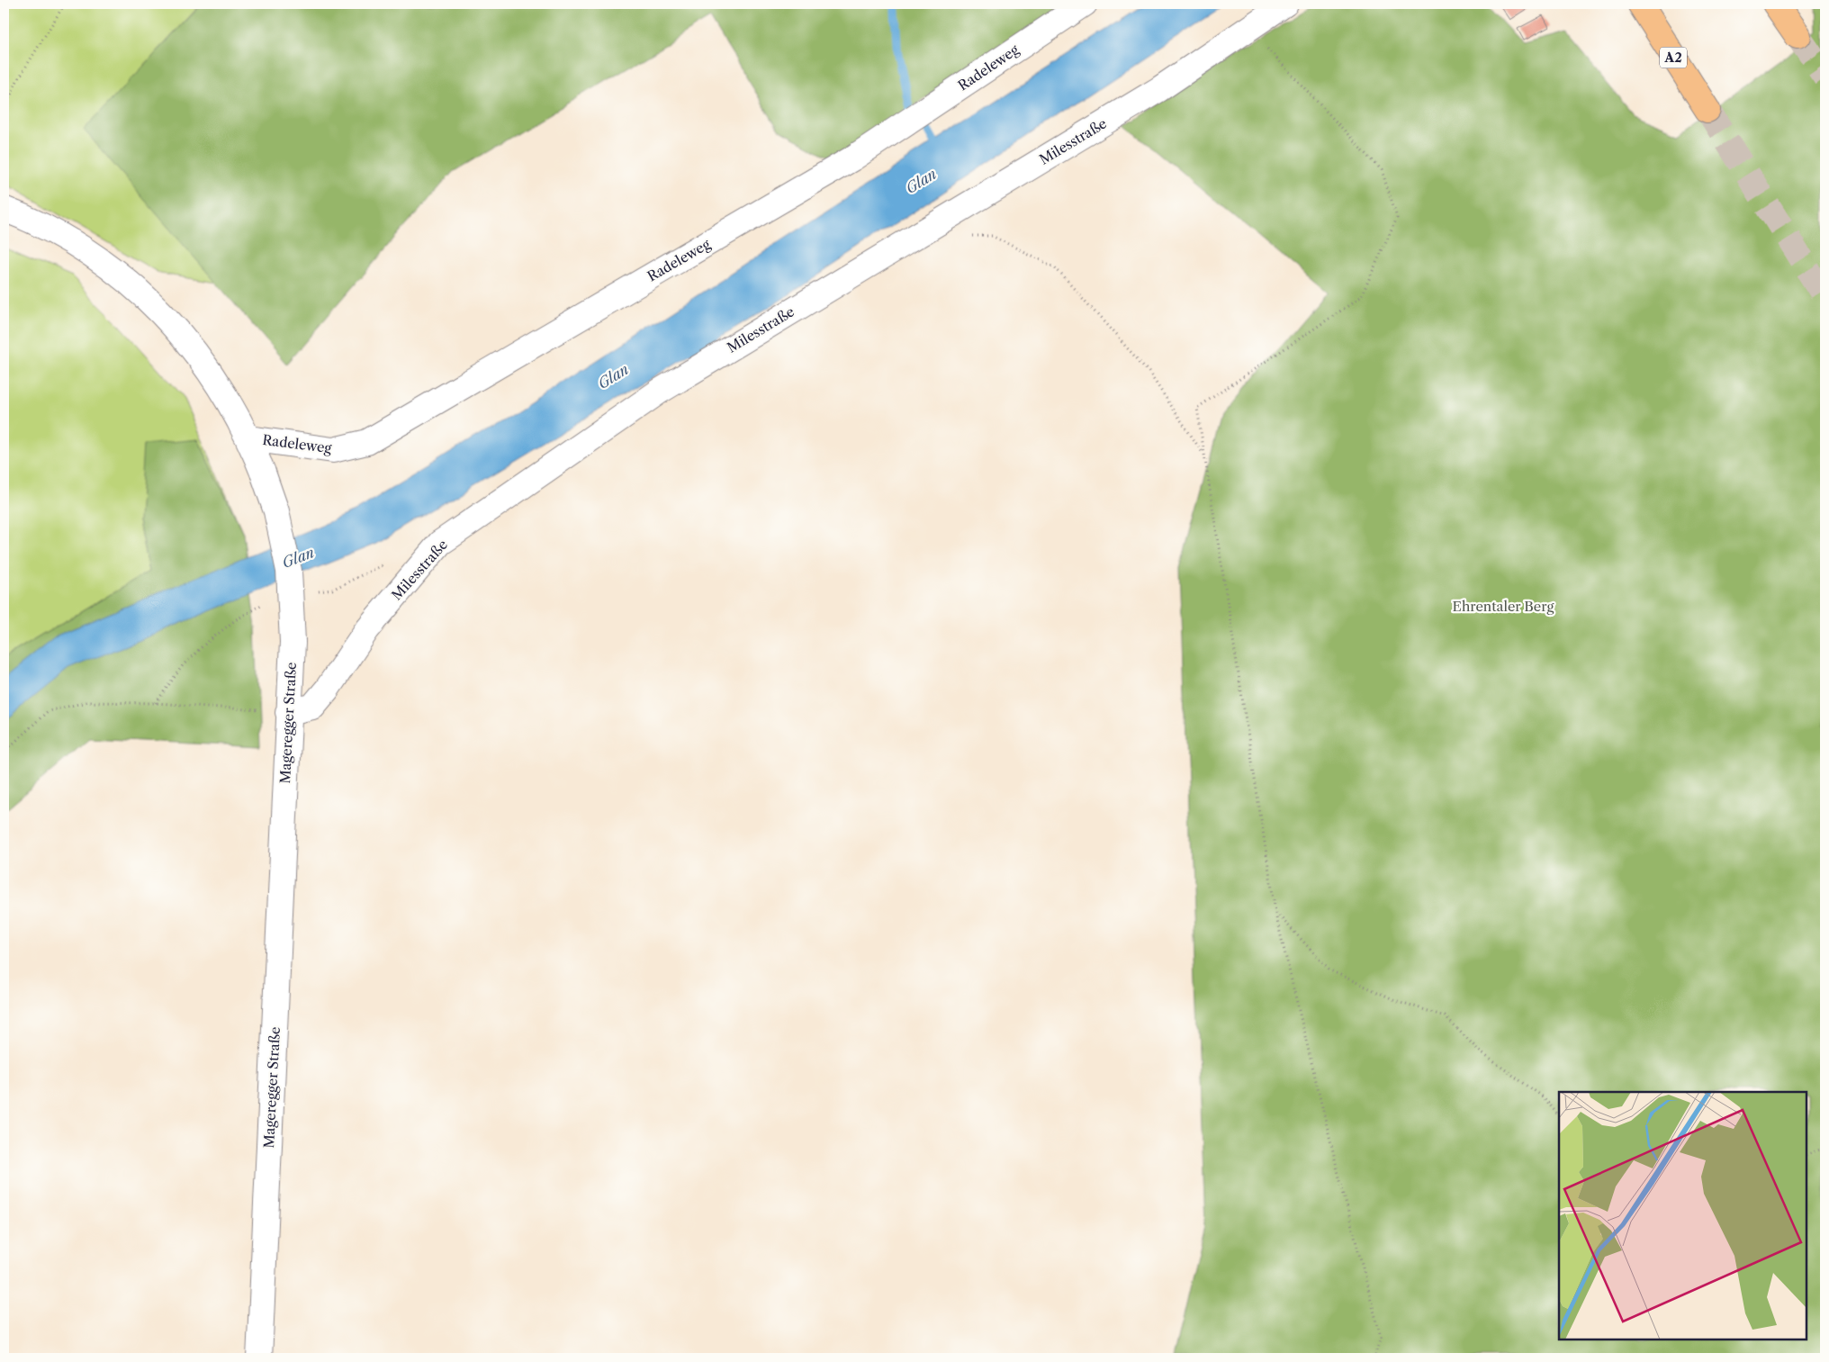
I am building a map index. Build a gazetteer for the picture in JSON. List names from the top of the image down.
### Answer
{
  "streets": {
    "highway": ["A2"],
    "street": ["Radeleweg", "Milesstraße", "Mageregger Straße"]
  },
  "crossings": [
    ["Radeleweg", "Mageregger Straße"],
    ["Milesstraße", "Mageregger Straße"]
  ],
  "water": ["Glan"],
  "parks": ["Ehrentaler Berg"]
}
